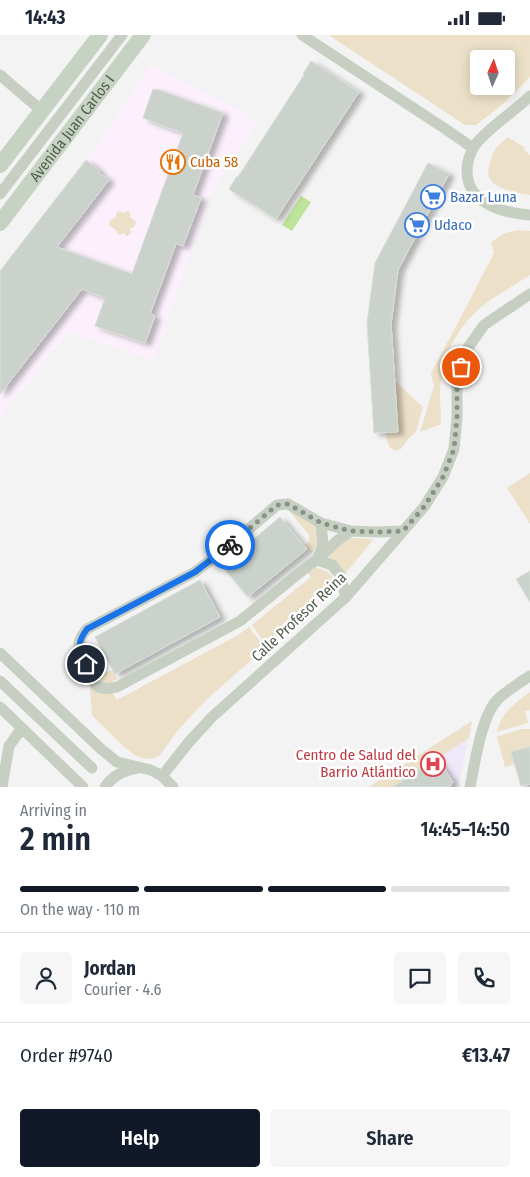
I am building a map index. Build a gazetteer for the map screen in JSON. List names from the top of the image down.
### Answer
{
  "streets": {
    "street": ["Avenida Juan Carlos I", "Calle Profesor Reina"]
  },
  "places": {
    "restaurant": ["Cuba 58"],
    "supermarket": ["Bazar Luna", "Udaco"],
    "hospital": ["Centro de Salud del Barrio Atlántico"]
  },
  "north": "top",
  "page": {
    "status": "14:43",
    "heading": ["2 min", "Arriving in", "14:45–14:50"],
    "panel": [
      "Jordan",
      "Courier · 4.6",
      "Order #9740",
      "€13.47"
    ],
    "bar": "On the way · 110 m",
    "buttons": ["Help", "Share"]
  }
}
